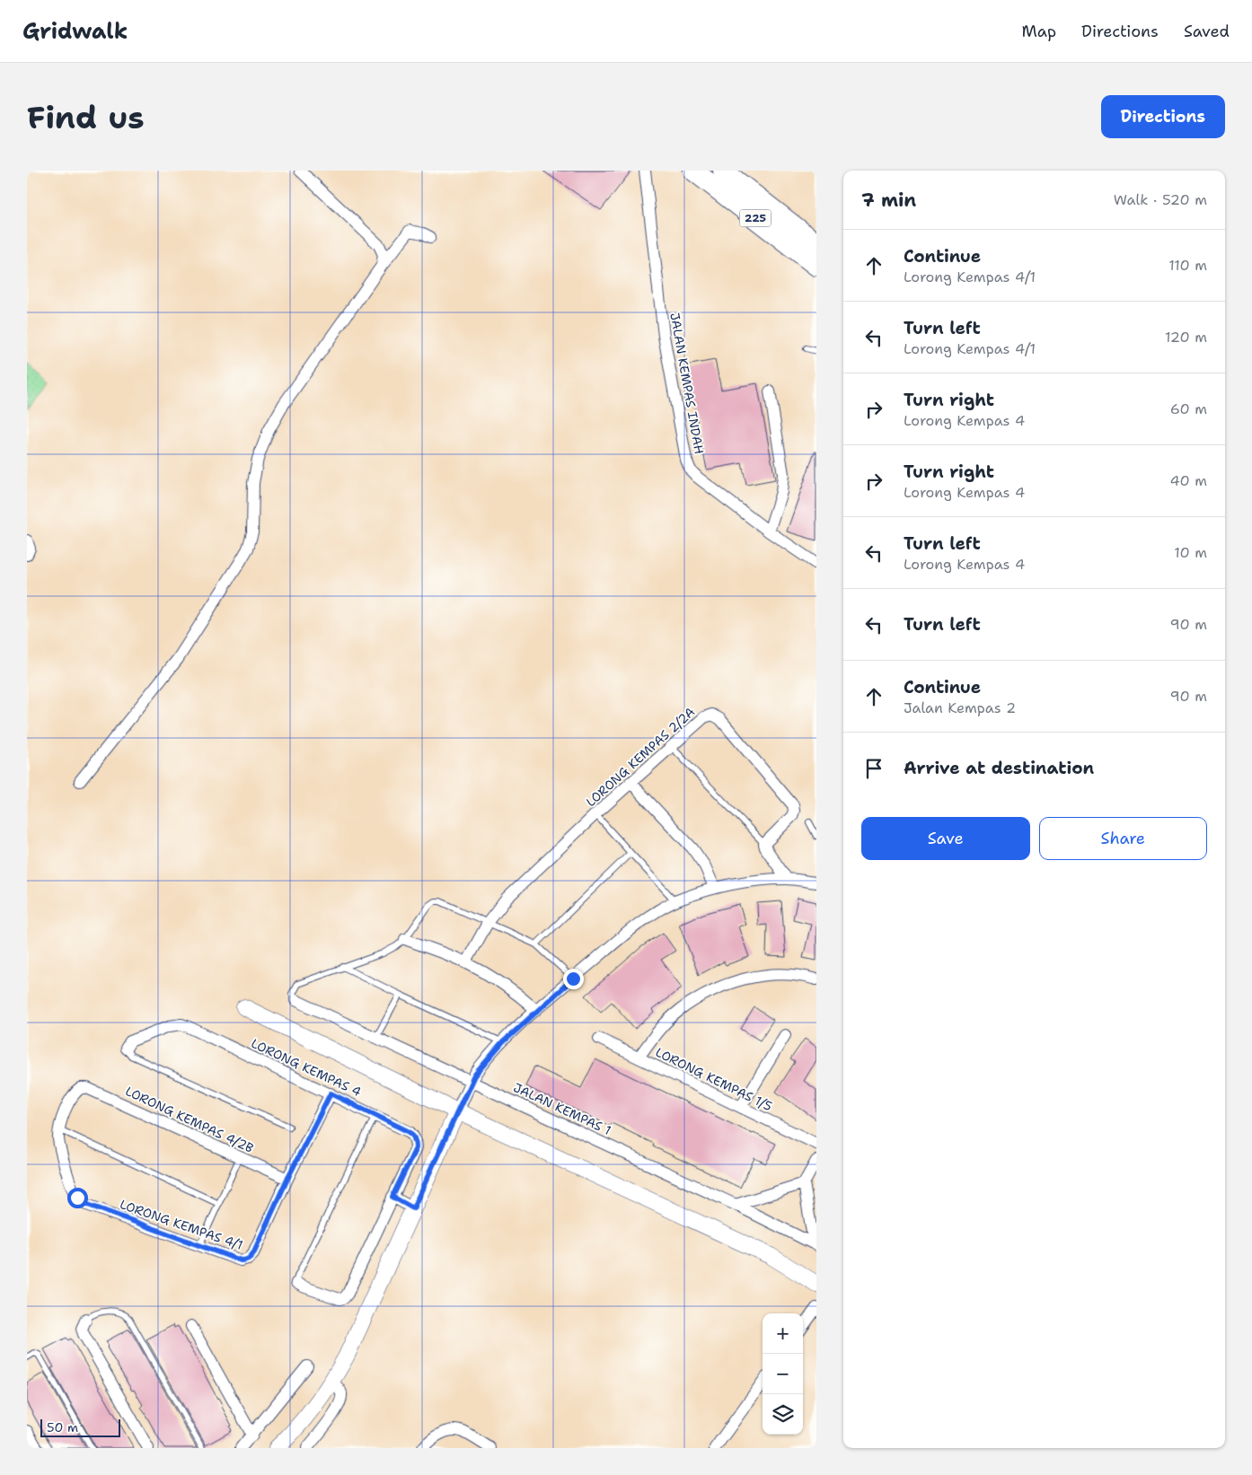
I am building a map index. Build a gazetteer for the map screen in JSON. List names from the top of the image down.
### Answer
{
  "streets": {
    "highway": ["225"],
    "street": [
      "JALAN KEMPAS INDAH",
      "LORONG KEMPAS 2/2A",
      "LORONG KEMPAS 4",
      "LORONG KEMPAS 1/5",
      "JALAN KEMPAS 1",
      "LORONG KEMPAS 4/2B",
      "LORONG KEMPAS 4/1"
    ]
  },
  "crossings": [
    ["LORONG KEMPAS 4", "LORONG KEMPAS 4/1"],
    ["LORONG KEMPAS 4/2B", "LORONG KEMPAS 4/1"]
  ],
  "scale_bar": "50 m",
  "page": {
    "header": "Gridwalk",
    "nav": ["Map", "Directions", "Saved"],
    "buttons": [
      "Directions",
      ["Save", "Share"]
    ],
    "title": "Find us",
    "heading": ["7 min", "Walk · 520 m"],
    "list": [
      ["Continue", "Lorong Kempas 4/1", "110 m"],
      ["Turn left", "Lorong Kempas 4/1", "120 m"],
      ["Turn right", "Lorong Kempas 4", "60 m"],
      ["Turn right", "Lorong Kempas 4", "40 m"],
      ["Turn left", "Lorong Kempas 4", "10 m"],
      ["Turn left", "90 m"],
      ["Continue", "Jalan Kempas 2", "90 m"],
      "Arrive at destination"
    ],
    "map_buttons": ["+", "−"],
    "scale": "50 m"
  }
}
